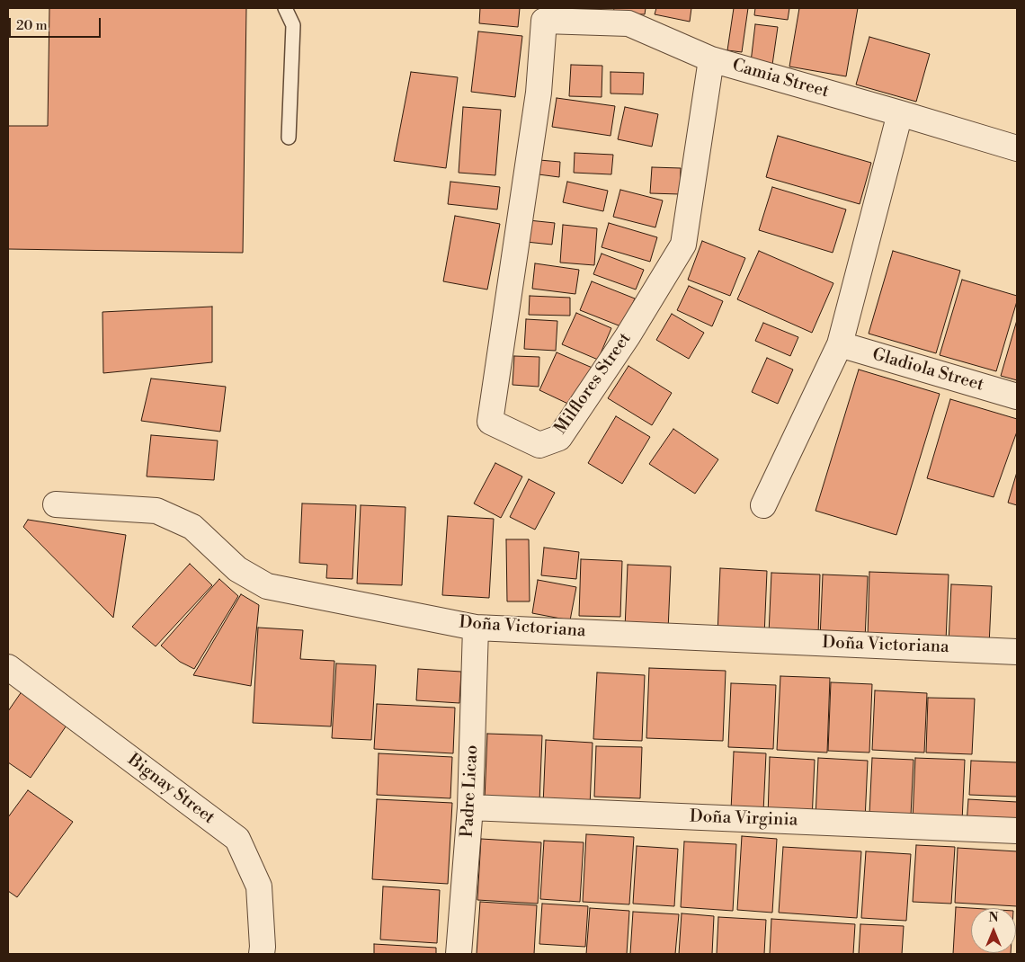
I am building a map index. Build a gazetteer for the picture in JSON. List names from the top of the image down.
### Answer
{
  "streets": {
    "street": [
      "Camia Street",
      "Gladiola Street",
      "Milflores Street",
      "Doña Victoriana",
      "Bignay Street",
      "Padre Licao",
      "Doña Virginia"
    ]
  },
  "crossings": [
    ["Camia Street", "Milflores Street"],
    ["Doña Victoriana", "Padre Licao"],
    ["Padre Licao", "Doña Virginia"]
  ],
  "scale_bar": "20 m",
  "north": "top"
}
